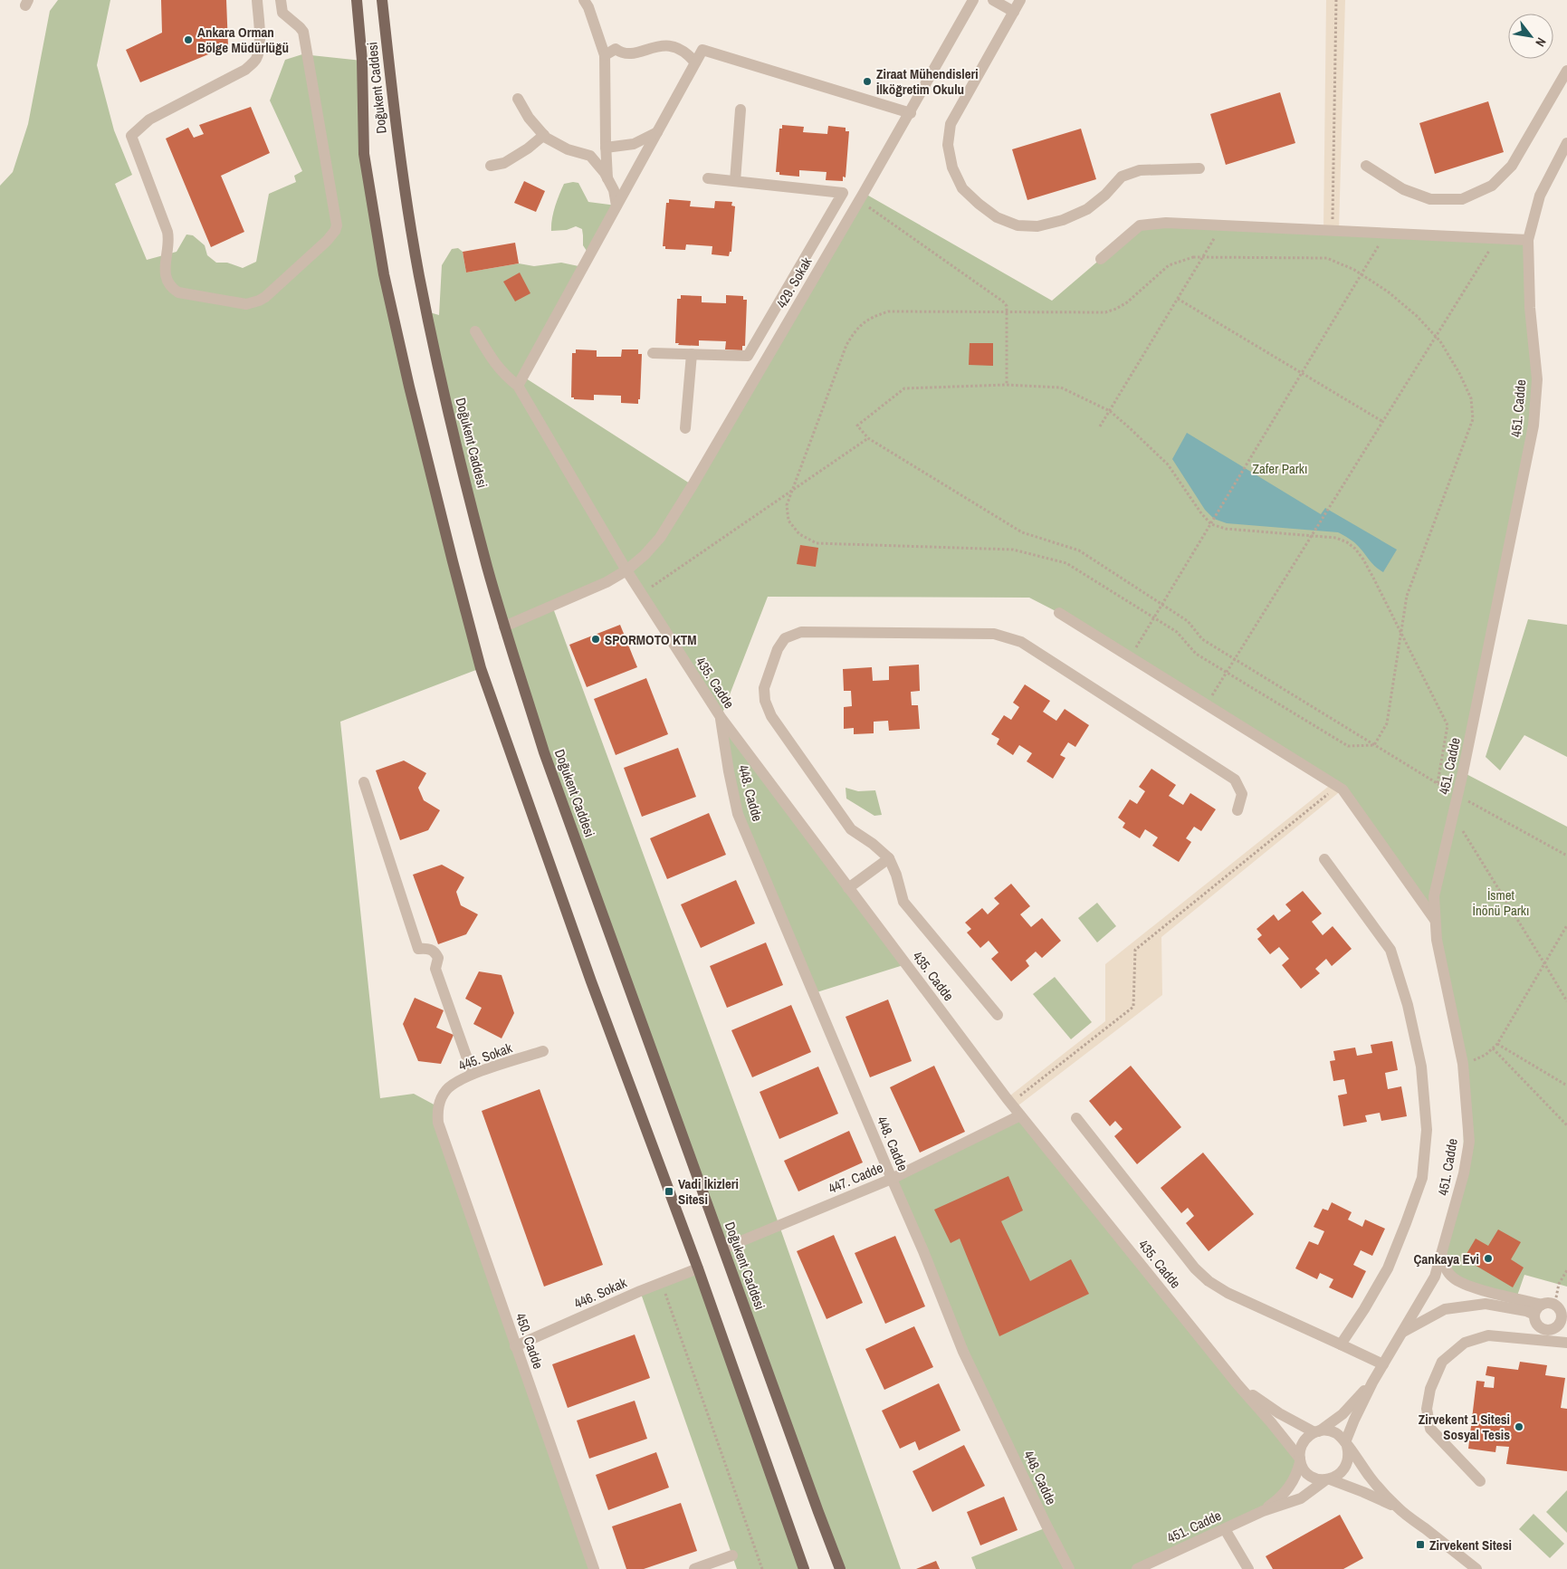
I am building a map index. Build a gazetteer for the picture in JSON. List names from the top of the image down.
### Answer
{
  "streets": {
    "main road": ["Doğukent Caddesi"],
    "street": [
      "429. Sokak",
      "451. Cadde",
      "435. Cadde",
      "448. Cadde",
      "445. Sokak",
      "447. Cadde",
      "446. Sokak",
      "450. Cadde"
    ]
  },
  "crossings": [
    ["Doğukent Caddesi", "429. Sokak"],
    ["Doğukent Caddesi", "447. Cadde"],
    ["Doğukent Caddesi", "446. Sokak"],
    ["429. Sokak", "435. Cadde"],
    ["435. Cadde", "448. Cadde"],
    ["435. Cadde", "447. Cadde"],
    ["448. Cadde", "447. Cadde"],
    ["445. Sokak", "450. Cadde"],
    ["446. Sokak", "450. Cadde"]
  ],
  "parks": ["Zafer Parkı", "İsmet İnönü Parkı"],
  "places": {
    "other": [
      "Ankara Orman Bölge Müdürlüğü",
      "Ziraat Mühendisleri İlköğretim Okulu",
      "SPORMOTO KTM",
      "Çankaya Evi",
      "Zirvekent 1 Sitesi Sosyal Tesis"
    ],
    "transit": ["Vadi İkizleri Sitesi", "Zirvekent Sitesi"]
  },
  "north": "bottom right"
}
